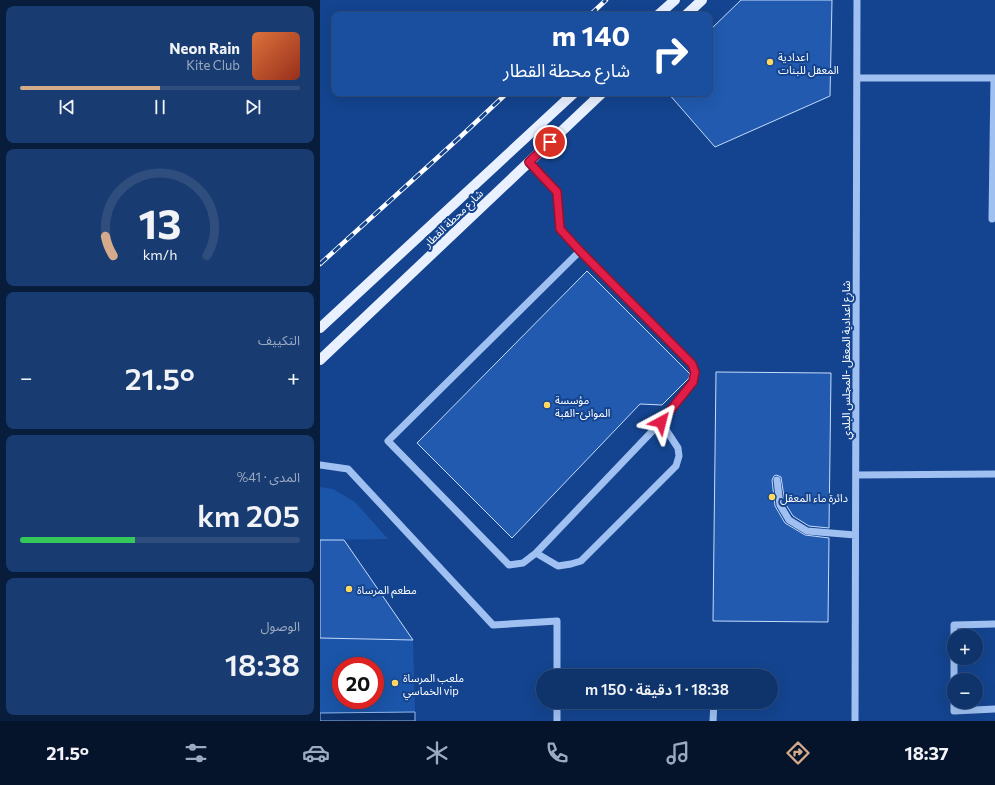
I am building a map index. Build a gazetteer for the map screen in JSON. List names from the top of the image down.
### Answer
{
  "streets": {
    "main road": ["شارع محطة القطار"],
    "street": ["شارع اعدادية المعقل -المجلس البلدي"]
  },
  "places": [
    "اعدادية المعقل للبنات",
    "مؤسسة الموانئ-القبة",
    "دائرة ماء المعقل",
    "مطعم المرساة",
    "ملعب المرساة الخماسي vip"
  ],
  "page": {
    "turn": ["140 m", "شارع محطة القطار"],
    "song": ["Neon Rain", "Kite Club"],
    "tile": [
      "التكييف",
      ["المدى · 41%", "205 km"],
      ["الوصول", "18:38"]
    ],
    "heat": ["−", "21.5°", "+"],
    "map_buttons": ["+", "−"],
    "limit": "20",
    "trip": "18:38 · 1 دقيقة · 150 m",
    "tabs": ["18:37", "21.5°"],
    "gauge": ["13", "km/h"]
  }
}
